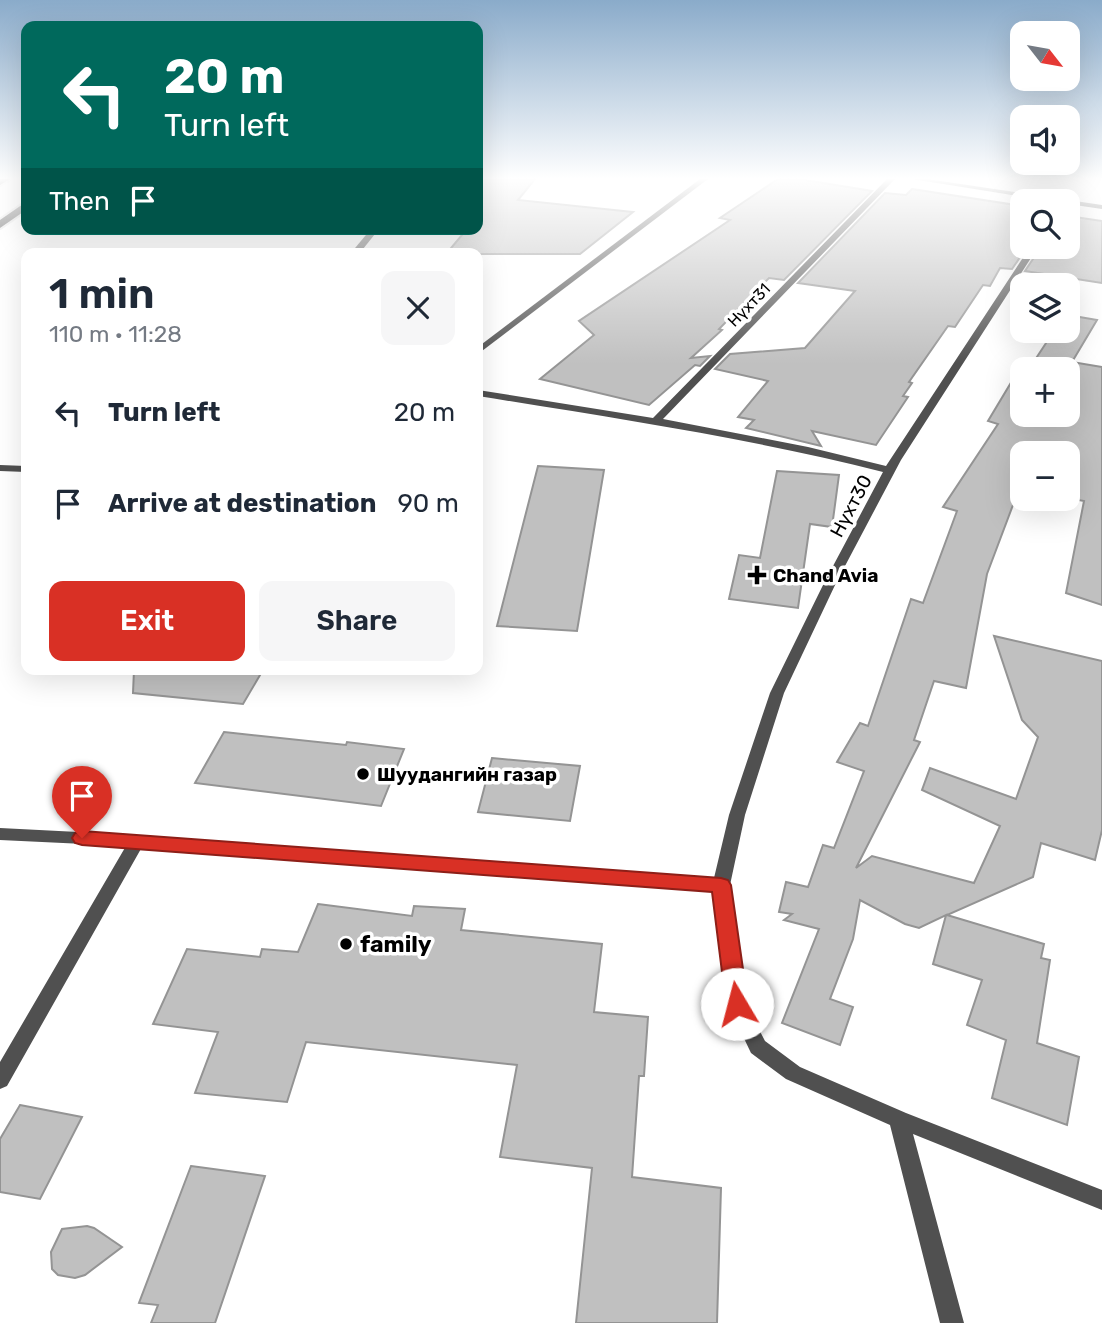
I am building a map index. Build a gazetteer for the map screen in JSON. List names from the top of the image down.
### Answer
{
  "streets": {
    "street": ["Нүхт31", "Нүхт30"]
  },
  "places": {
    "health": ["Chand Avia"],
    "other": ["Шуудангийн газар", "family"]
  },
  "north": "bottom right",
  "page": {
    "map_buttons": ["+", "−"],
    "turn": ["20 m", "Turn left"],
    "then": "Then",
    "heading": ["1 min", "110 m · 11:28"],
    "list": [
      {
        "name": "Turn left",
        "value": "20 m"
      },
      {
        "name": "Arrive at destination",
        "value": "90 m"
      }
    ],
    "buttons": ["Exit", "Share"]
  }
}
